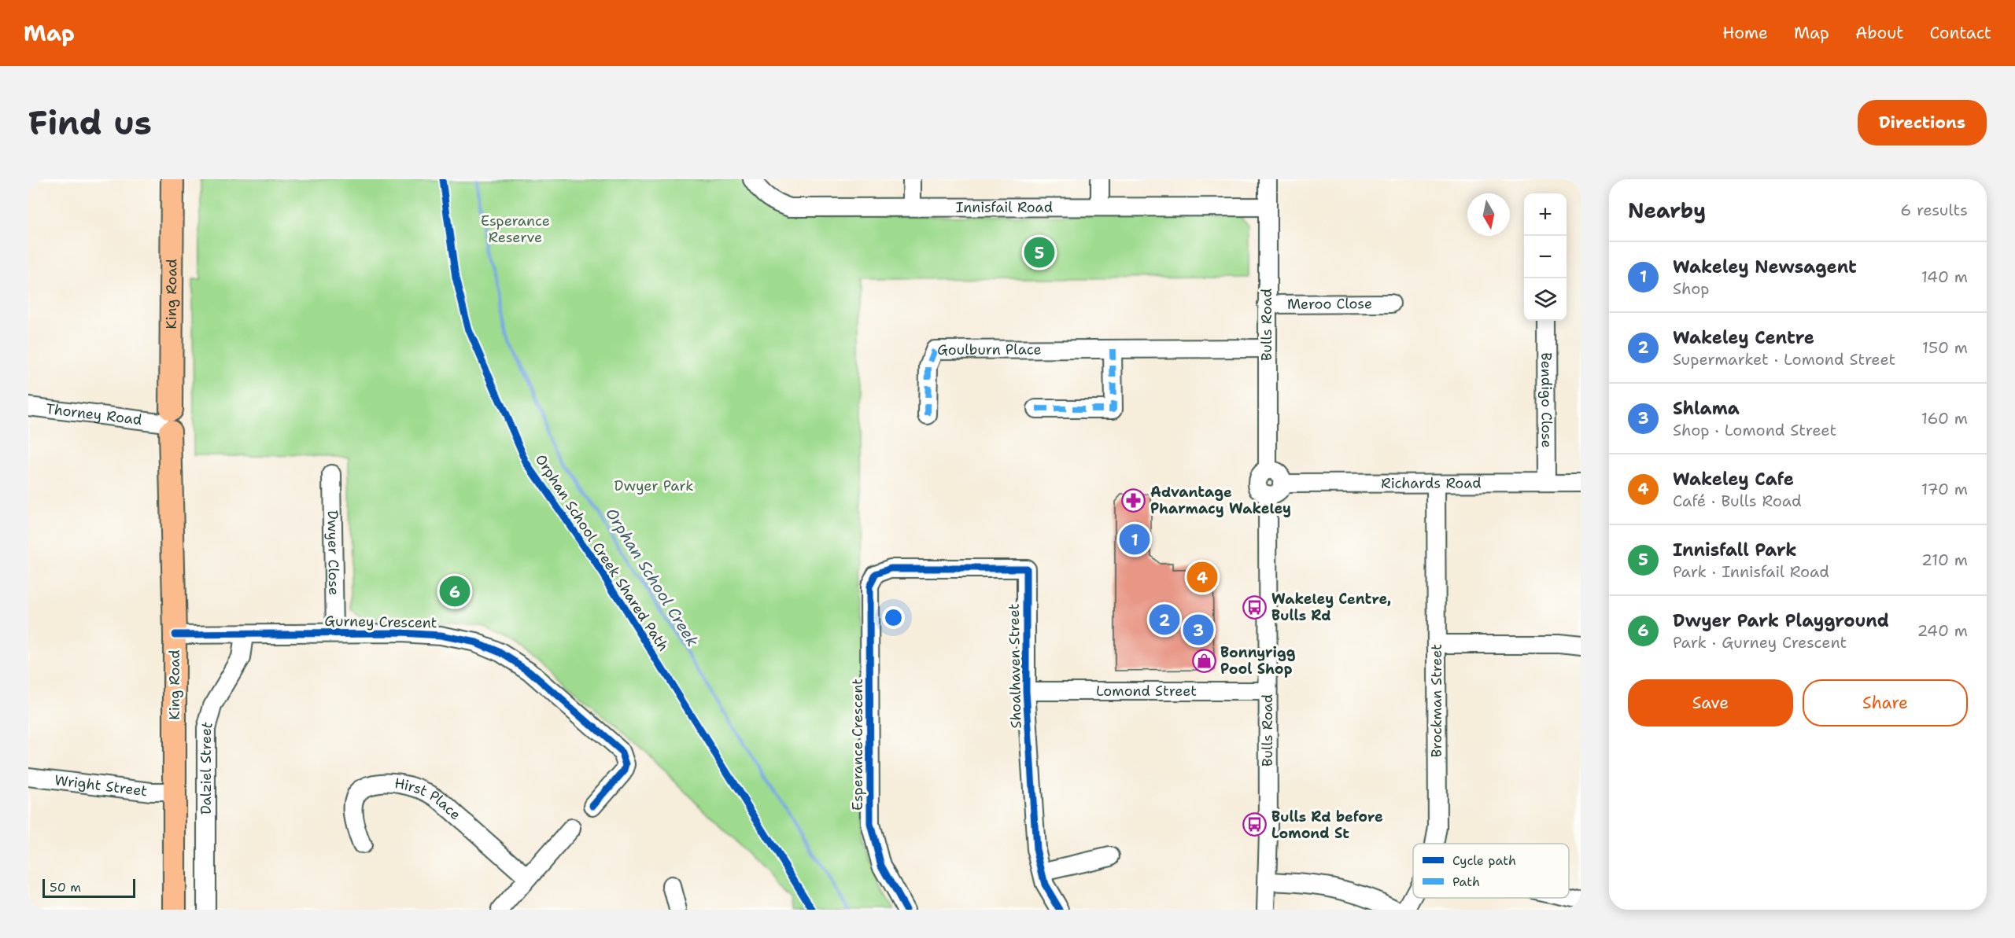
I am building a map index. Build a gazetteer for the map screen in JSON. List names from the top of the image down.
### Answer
{
  "streets": {
    "main road": ["King Road"],
    "street": [
      "Innisfail Road",
      "Meroo Close",
      "Bulls Road",
      "Goulburn Place",
      "Bendigo Close",
      "Thorney Road",
      "Richards Road",
      "Dwyer Close",
      "Gurney Crescent",
      "Shoalhaven Street",
      "Lomond Street",
      "Brockman Street",
      "Esperance Crescent",
      "Dalziel Street",
      "Wright Street",
      "Hirst Place"
    ],
    "cycle path": ["Orphan School Creek Shared Path"]
  },
  "crossings": [
    ["Innisfail Road", "Bulls Road"],
    ["King Road", "Thorney Road"],
    ["King Road", "Gurney Crescent"],
    ["King Road", "Wright Street"],
    ["Meroo Close", "Bulls Road"],
    ["Bulls Road", "Goulburn Place"],
    ["Bulls Road", "Richards Road"],
    ["Bulls Road", "Lomond Street"],
    ["Bendigo Close", "Richards Road"],
    ["Richards Road", "Brockman Street"],
    ["Dwyer Close", "Gurney Crescent"],
    ["Gurney Crescent", "Dalziel Street"],
    ["Shoalhaven Street", "Lomond Street"],
    ["Shoalhaven Street", "Esperance Crescent"]
  ],
  "water": ["Orphan School Creek"],
  "parks": ["Esperance Reserve", "Dwyer Park"],
  "places": {
    "pharmacy": ["Advantage Pharmacy Wakeley"],
    "bus stop": ["Wakeley Centre, Bulls Rd", "Bulls Rd before Lomond St"],
    "shop": ["Bonnyrigg Pool Shop"]
  },
  "legend": ["Cycle path", "Path"],
  "scale_bar": "50 m",
  "north": "bottom",
  "page": {
    "header": "Map",
    "nav": [
      "Home",
      "Map",
      "About",
      "Contact"
    ],
    "buttons": [
      "Directions",
      ["Save", "Share"]
    ],
    "title": "Find us",
    "heading": ["Nearby", "6 results"],
    "map_buttons": ["+", "−"],
    "pins": [
      "5",
      "1",
      "4",
      "6",
      "2",
      "3"
    ],
    "list": [
      {
        "mark": "1",
        "name": "Wakeley Newsagent",
        "note": "Shop",
        "value": "140 m"
      },
      {
        "mark": "2",
        "name": "Wakeley Centre",
        "note": "Supermarket · Lomond Street",
        "value": "150 m"
      },
      {
        "mark": "3",
        "name": "Shlama",
        "note": "Shop · Lomond Street",
        "value": "160 m"
      },
      {
        "mark": "4",
        "name": "Wakeley Cafe",
        "note": "Café · Bulls Road",
        "value": "170 m"
      },
      {
        "mark": "5",
        "name": "Innisfall Park",
        "note": "Park · Innisfail Road",
        "value": "210 m"
      },
      {
        "mark": "6",
        "name": "Dwyer Park Playground",
        "note": "Park · Gurney Crescent",
        "value": "240 m"
      }
    ],
    "scale": "50 m"
  }
}
